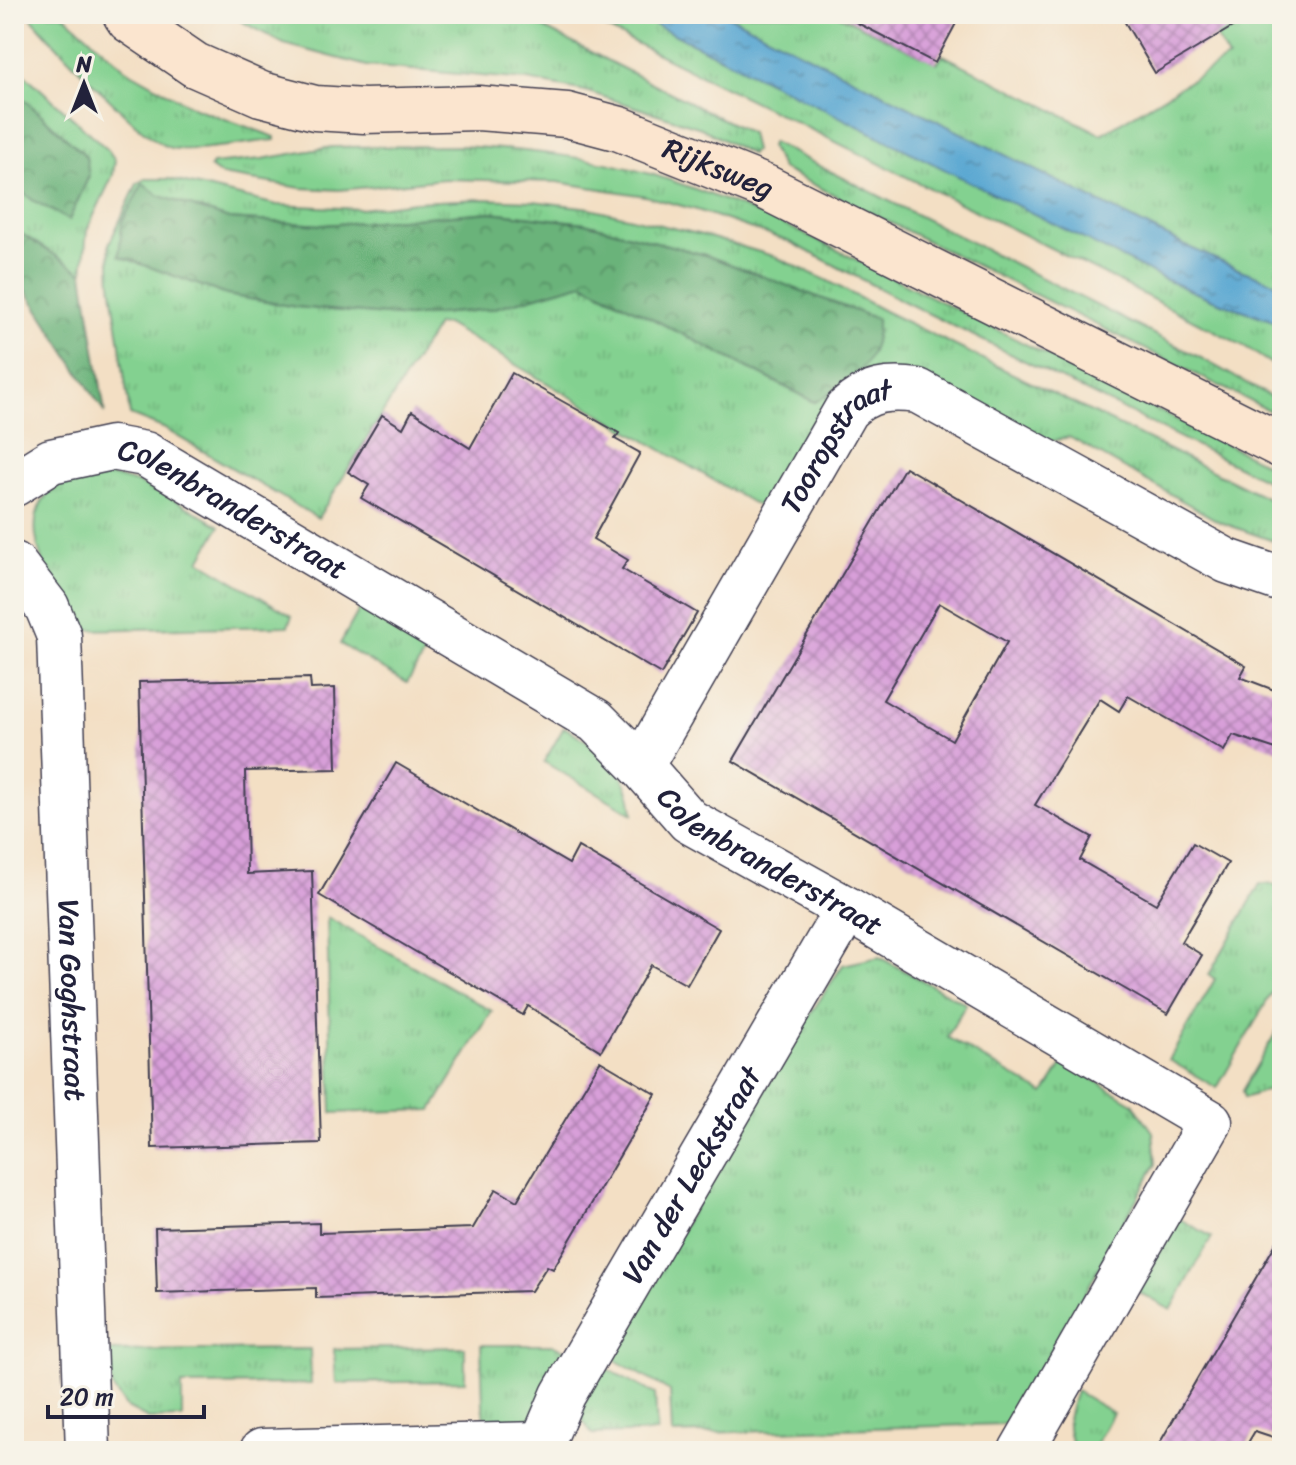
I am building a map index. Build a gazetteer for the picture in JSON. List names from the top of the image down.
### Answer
{
  "streets": {
    "street": [
      "Rijksweg",
      "Tooropstraat",
      "Colenbranderstraat",
      "Van Goghstraat",
      "Van der Leckstraat"
    ]
  },
  "crossings": [
    ["Tooropstraat", "Colenbranderstraat"],
    ["Colenbranderstraat", "Van der Leckstraat"]
  ],
  "scale_bar": "20 m",
  "north": "top"
}
